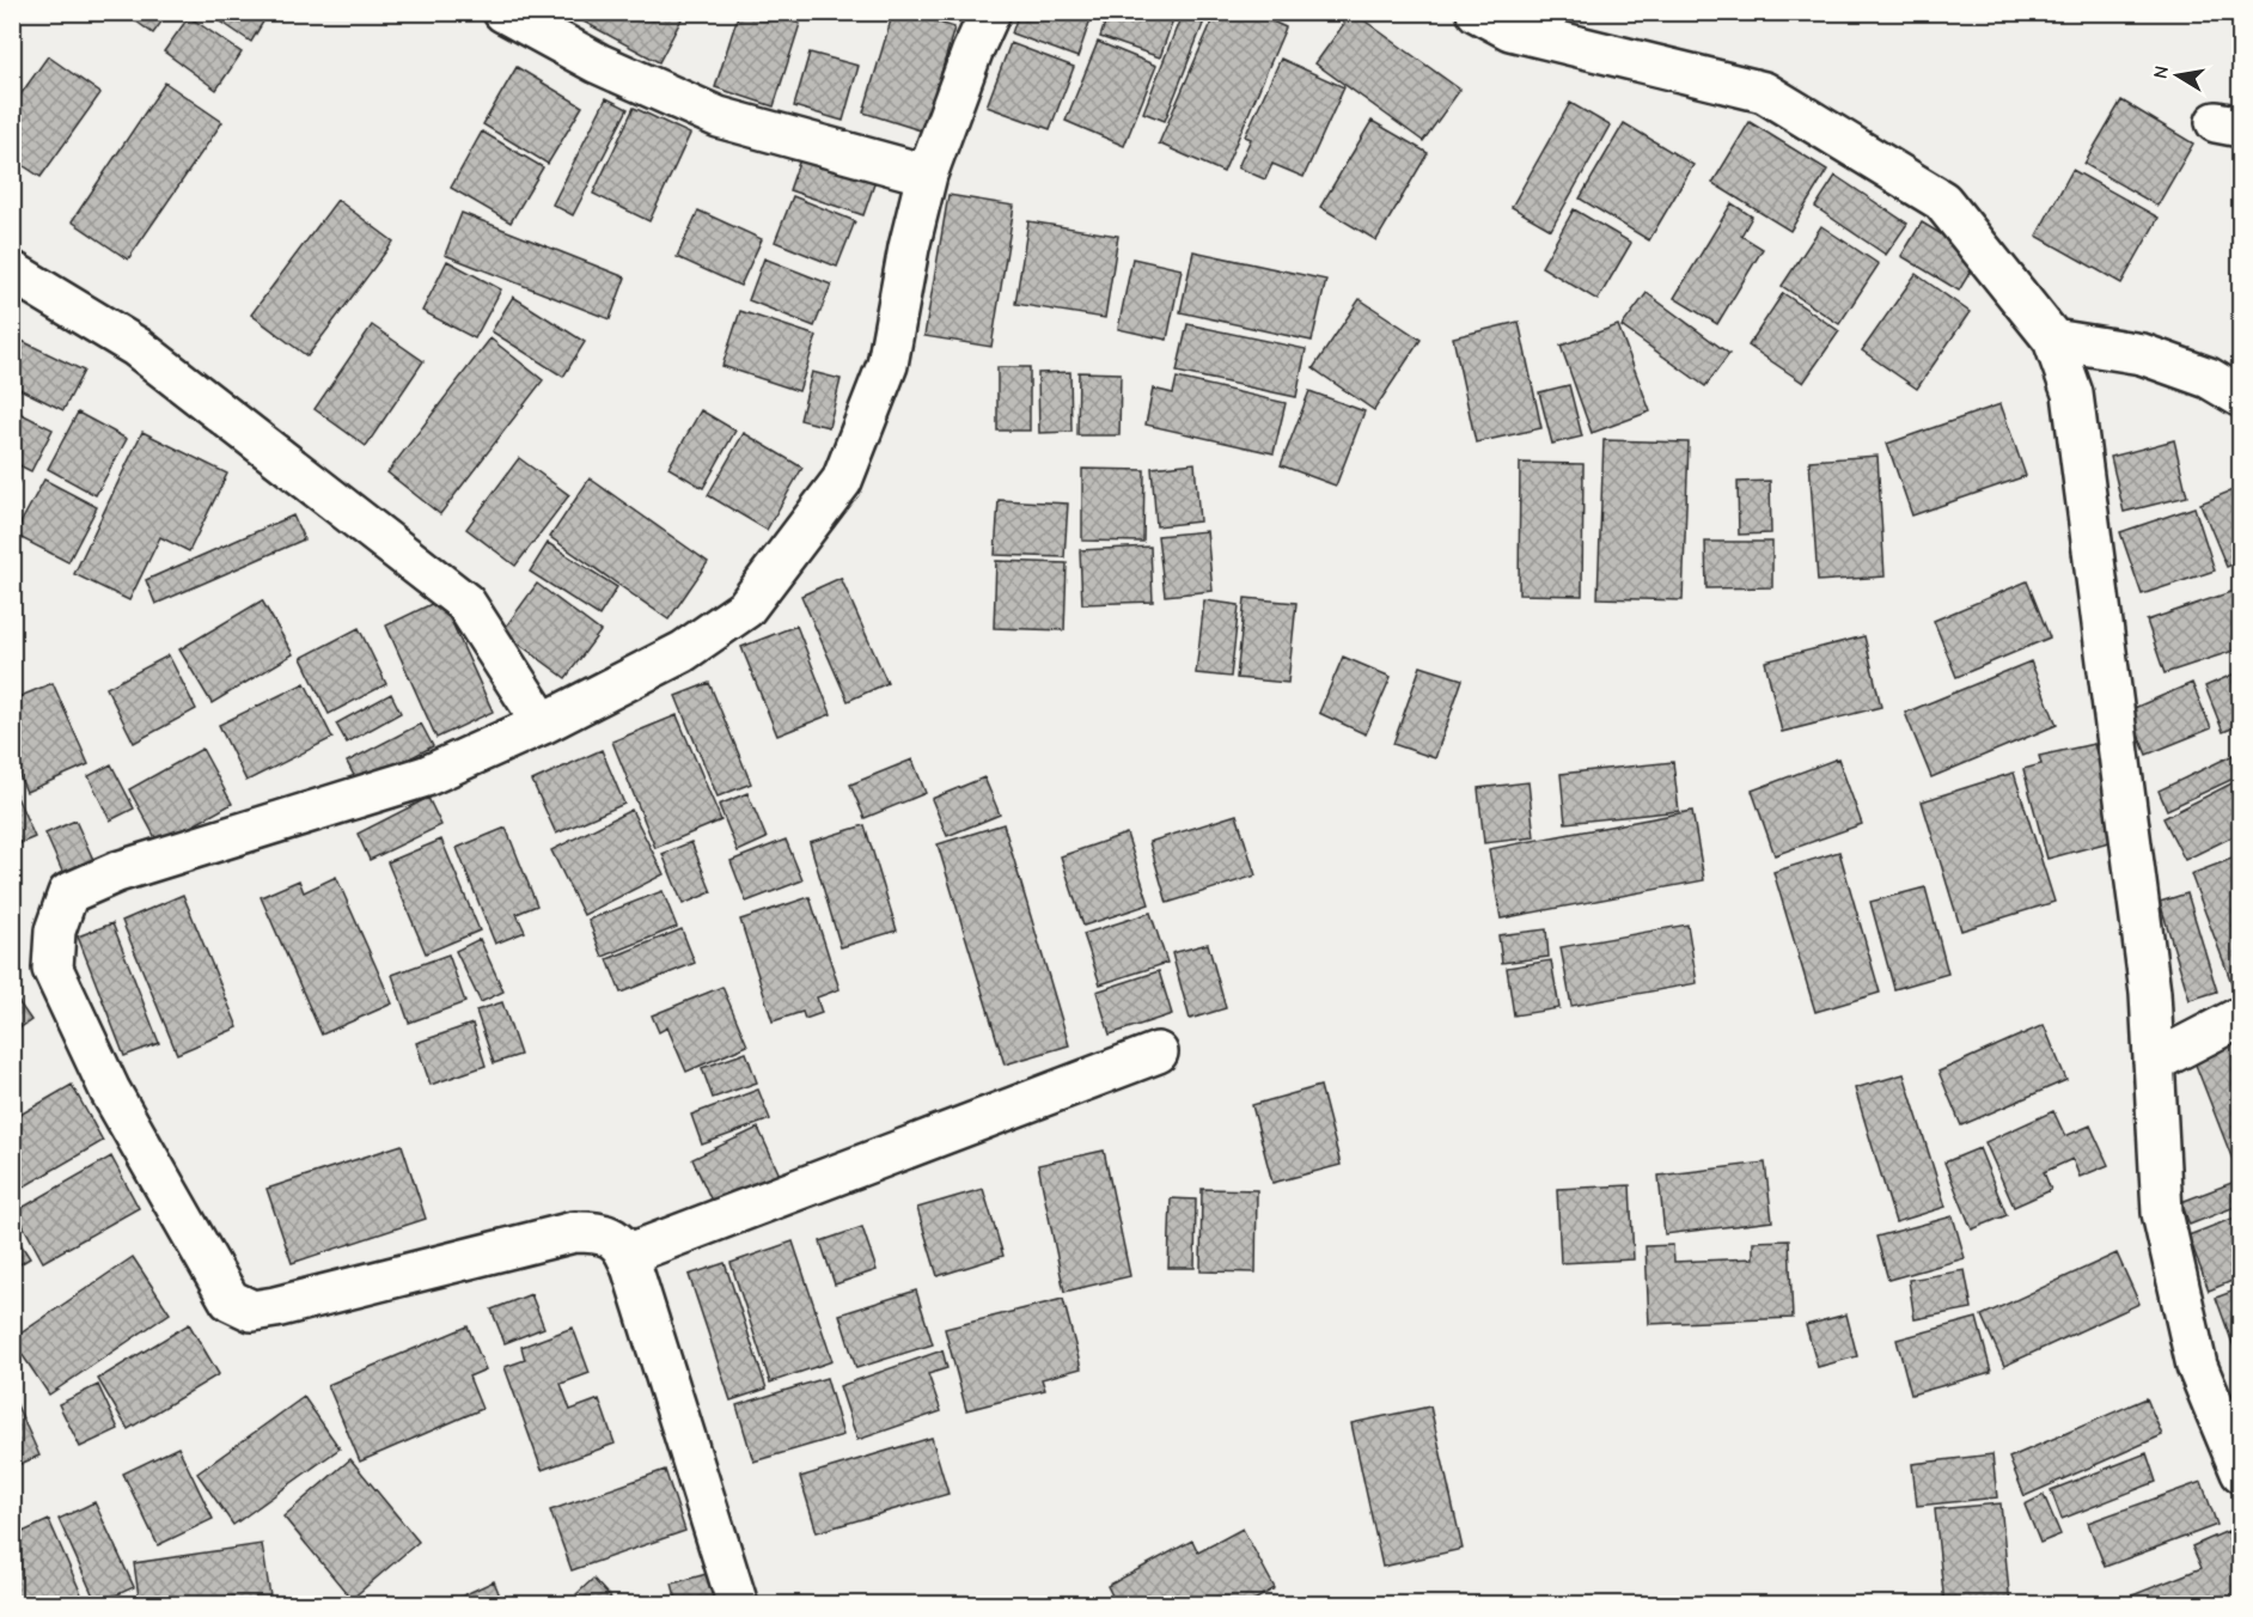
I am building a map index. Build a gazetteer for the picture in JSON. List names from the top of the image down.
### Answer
{
  "north": "left"
}
